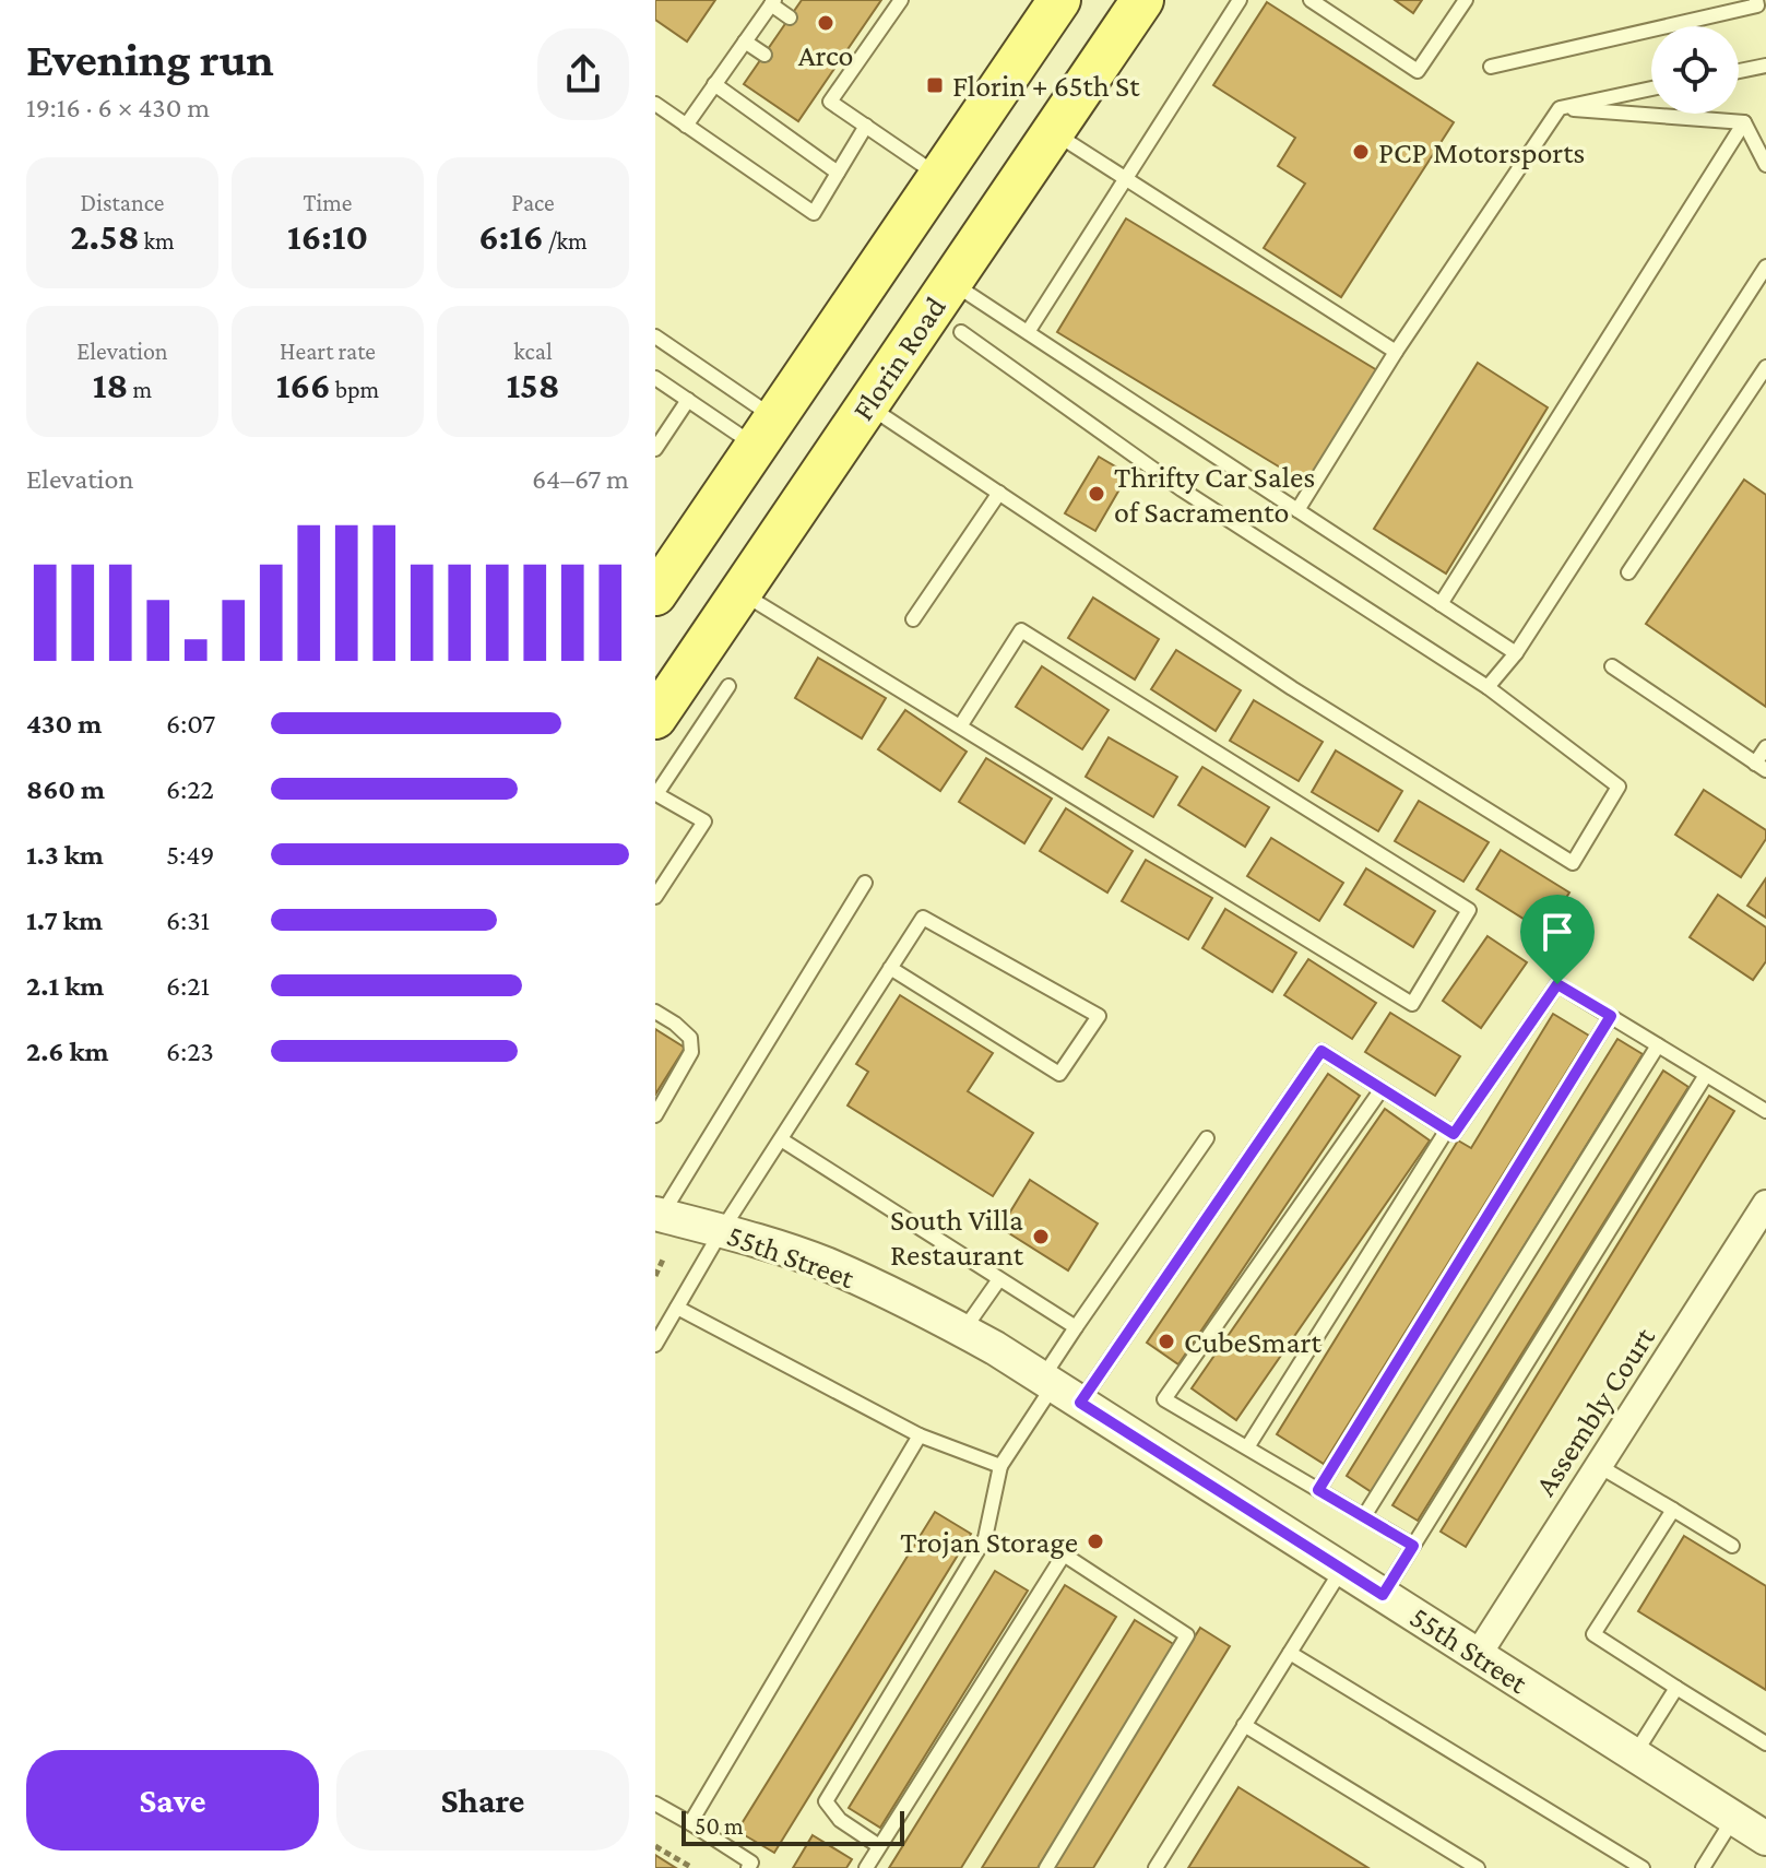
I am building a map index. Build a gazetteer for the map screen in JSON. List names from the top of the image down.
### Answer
{
  "streets": {
    "main road": ["Florin Road"],
    "street": ["55th Street", "Assembly Court"]
  },
  "crossings": [
    ["55th Street", "Assembly Court"]
  ],
  "places": {
    "other": [
      "Arco",
      "PCP Motorsports",
      "Thrifty Car Sales of Sacramento",
      "South Villa Restaurant",
      "CubeSmart",
      "Trojan Storage"
    ],
    "transit": ["Florin + 65th St"]
  },
  "scale_bar": "50 m",
  "page": {
    "heading": ["Evening run", "19:16 · 6 × 430 m"],
    "stats": [
      ["Distance", "2.58 km"],
      ["Time", "16:10"],
      ["Pace", "6:16 /km"],
      ["Elevation", "18 m"],
      ["Heart rate", "166 bpm"],
      ["kcal", "158"]
    ],
    "chart": ["Elevation", "64–67 m"],
    "list": [
      {
        "name": "430 m",
        "note": "6:07"
      },
      {
        "name": "860 m",
        "note": "6:22"
      },
      {
        "name": "1.3 km",
        "note": "5:49"
      },
      {
        "name": "1.7 km",
        "note": "6:31"
      },
      {
        "name": "2.1 km",
        "note": "6:21"
      },
      {
        "name": "2.6 km",
        "note": "6:23"
      }
    ],
    "buttons": ["Save", "Share"],
    "scale": "50 m"
  }
}
